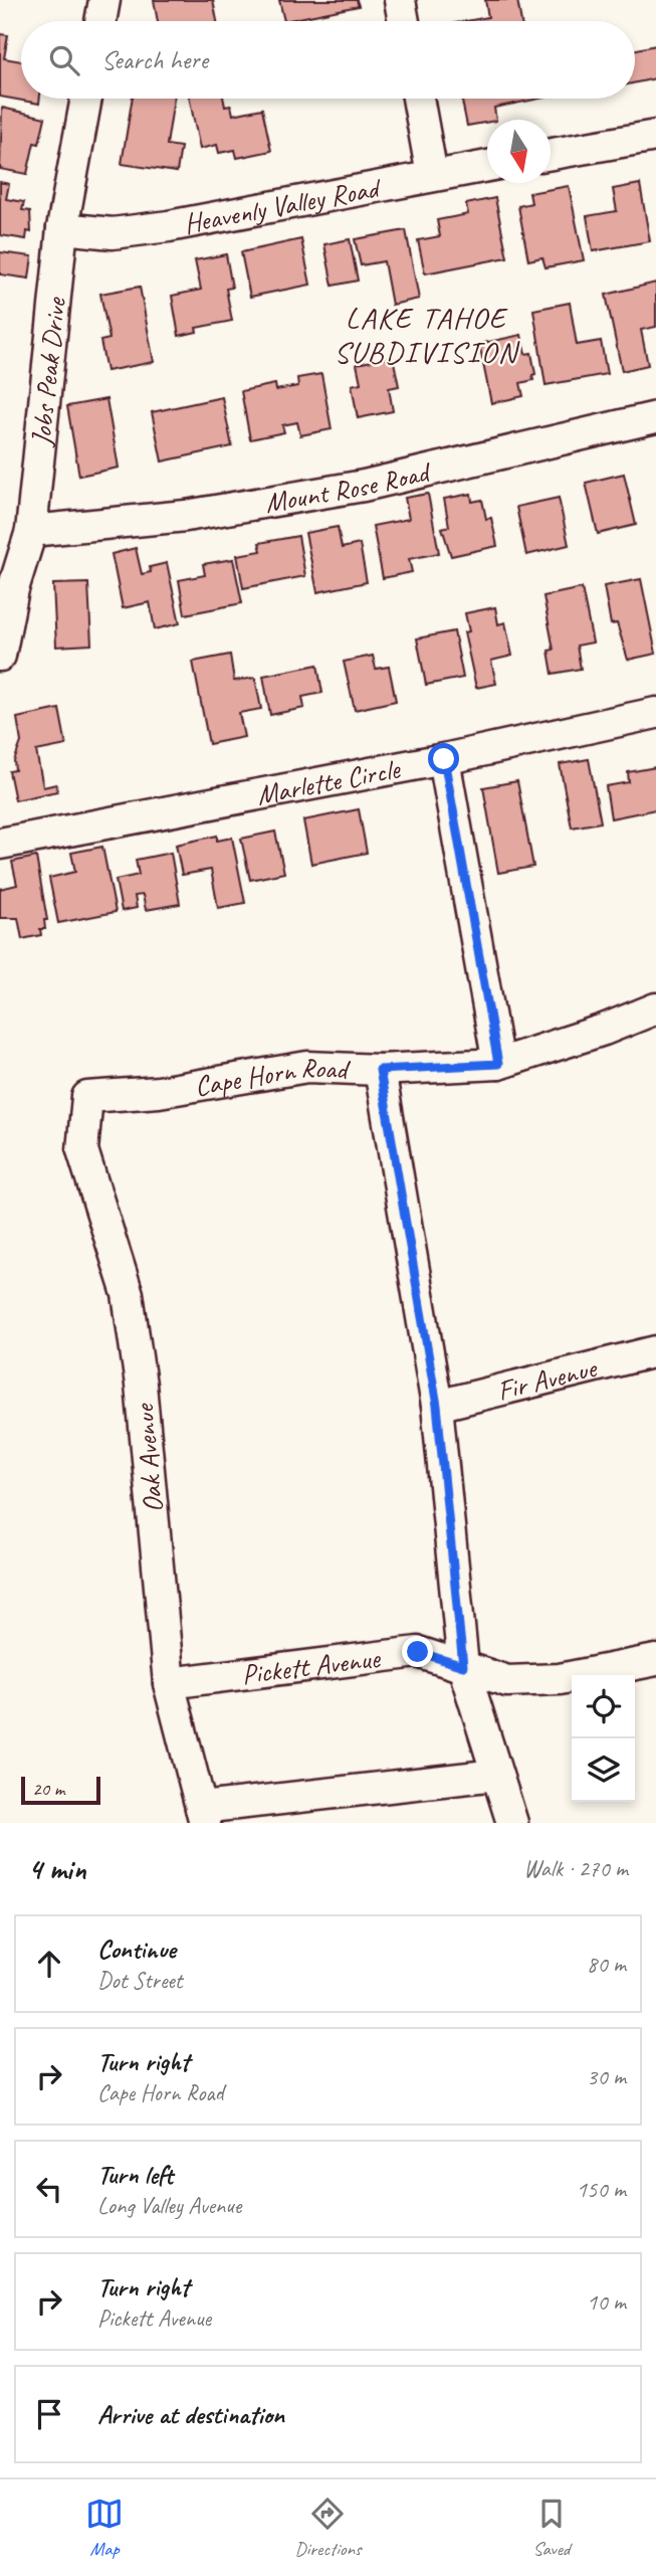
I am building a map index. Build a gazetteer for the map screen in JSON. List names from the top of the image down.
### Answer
{
  "streets": {
    "street": [
      "Heavenly Valley Road",
      "Jobs Peak Drive",
      "Mount Rose Road",
      "Marlette Circle",
      "Cape Horn Road",
      "Fir Avenue",
      "Oak Avenue",
      "Pickett Avenue"
    ]
  },
  "crossings": [
    ["Heavenly Valley Road", "Jobs Peak Drive"],
    ["Jobs Peak Drive", "Mount Rose Road"],
    ["Cape Horn Road", "Oak Avenue"],
    ["Oak Avenue", "Pickett Avenue"]
  ],
  "districts": ["LAKE TAHOE SUBDIVISION"],
  "scale_bar": "20 m",
  "north": "bottom",
  "page": {
    "search": "Search here",
    "scale": "20 m",
    "heading": ["4 min", "Walk · 270 m"],
    "list": [
      ["Continue", "Dot Street", "80 m"],
      ["Turn right", "Cape Horn Road", "30 m"],
      ["Turn left", "Long Valley Avenue", "150 m"],
      ["Turn right", "Pickett Avenue", "10 m"],
      "Arrive at destination"
    ],
    "nav": ["Map", "Directions", "Saved"]
  }
}
